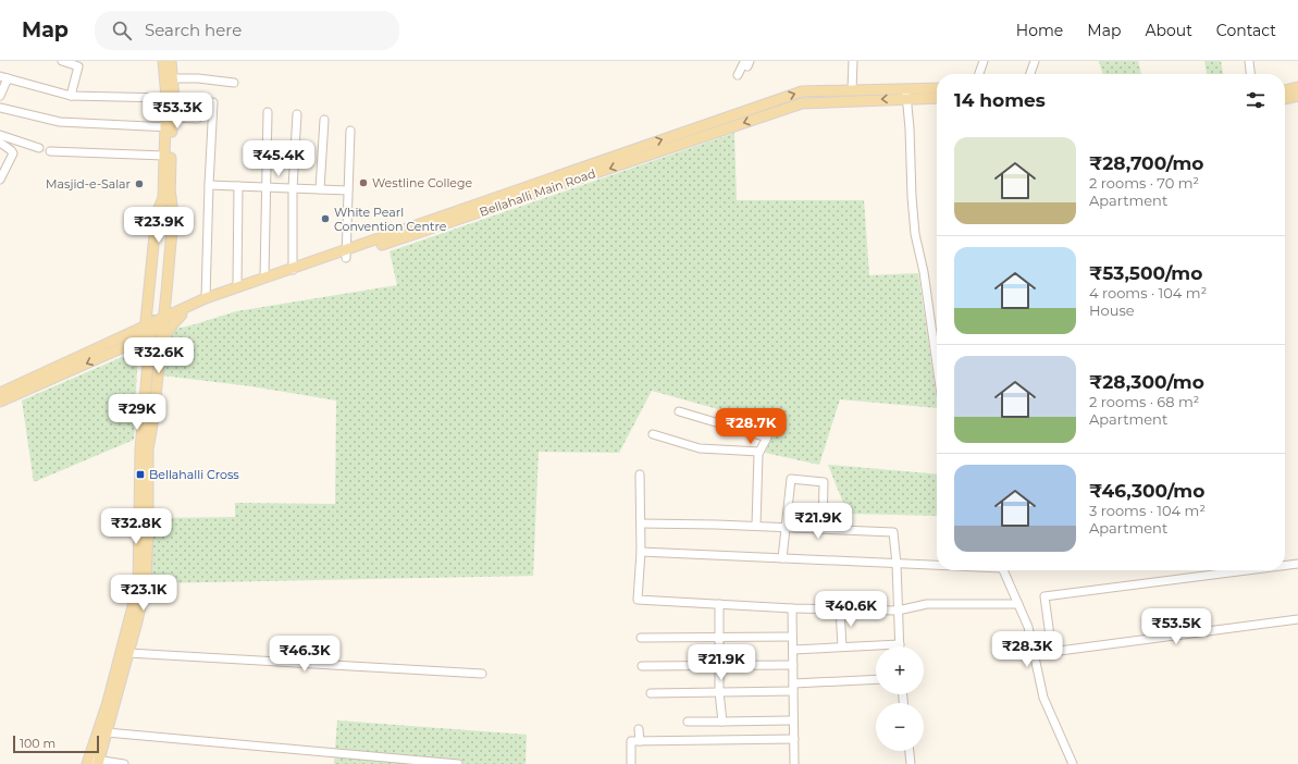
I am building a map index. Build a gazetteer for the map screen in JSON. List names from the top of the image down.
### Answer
{
  "streets": {
    "main road": ["Bellahalli Main Road"]
  },
  "places": {
    "other": ["Westline College", "Masjid-e-Salar", "White Pearl Convention Centre"],
    "transit": ["Bellahalli Cross"]
  },
  "scale_bar": "100 m",
  "page": {
    "header": "Map",
    "search": "Search here",
    "nav": [
      "Home",
      "Map",
      "About",
      "Contact"
    ],
    "heading": "14 homes",
    "price": [
      "₹53.3K",
      "₹45.4K",
      "₹23.9K",
      "₹32.6K",
      "₹29K",
      "₹28.7K",
      "₹21.9K",
      "₹32.8K",
      "₹23.1K",
      "₹40.6K",
      "₹53.5K",
      "₹28.3K",
      "₹46.3K",
      "₹21.9K"
    ],
    "list": [
      {
        "name": "₹28,700/mo",
        "note": "2 rooms · 70 m² · Apartment"
      },
      {
        "name": "₹53,500/mo",
        "note": "4 rooms · 104 m² · House"
      },
      {
        "name": "₹28,300/mo",
        "note": "2 rooms · 68 m² · Apartment"
      },
      {
        "name": "₹46,300/mo",
        "note": "3 rooms · 104 m² · Apartment"
      }
    ],
    "map_buttons": ["+", "−"],
    "scale": "100 m"
  }
}
